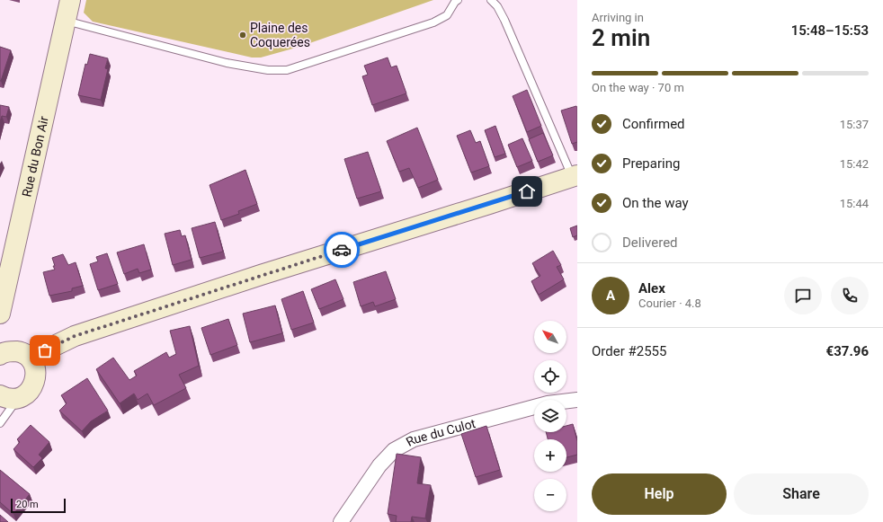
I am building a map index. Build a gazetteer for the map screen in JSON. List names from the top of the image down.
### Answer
{
  "streets": {
    "street": ["Rue du Bon Air", "Rue du Culot"]
  },
  "places": ["Plaine des Coquerées"],
  "scale_bar": "20 m",
  "north": "top left",
  "page": {
    "heading": ["2 min", "Arriving in", "15:48–15:53"],
    "panel": [
      "Alex",
      "Courier · 4.8",
      "Order #2555",
      "€37.96"
    ],
    "bar": "On the way · 70 m",
    "list": [
      ["Confirmed", "15:37"],
      ["Preparing", "15:42"],
      ["On the way", "15:44"],
      "Delivered"
    ],
    "round": "A",
    "map_buttons": ["+", "−"],
    "buttons": ["Help", "Share"],
    "scale": "20 m"
  }
}
